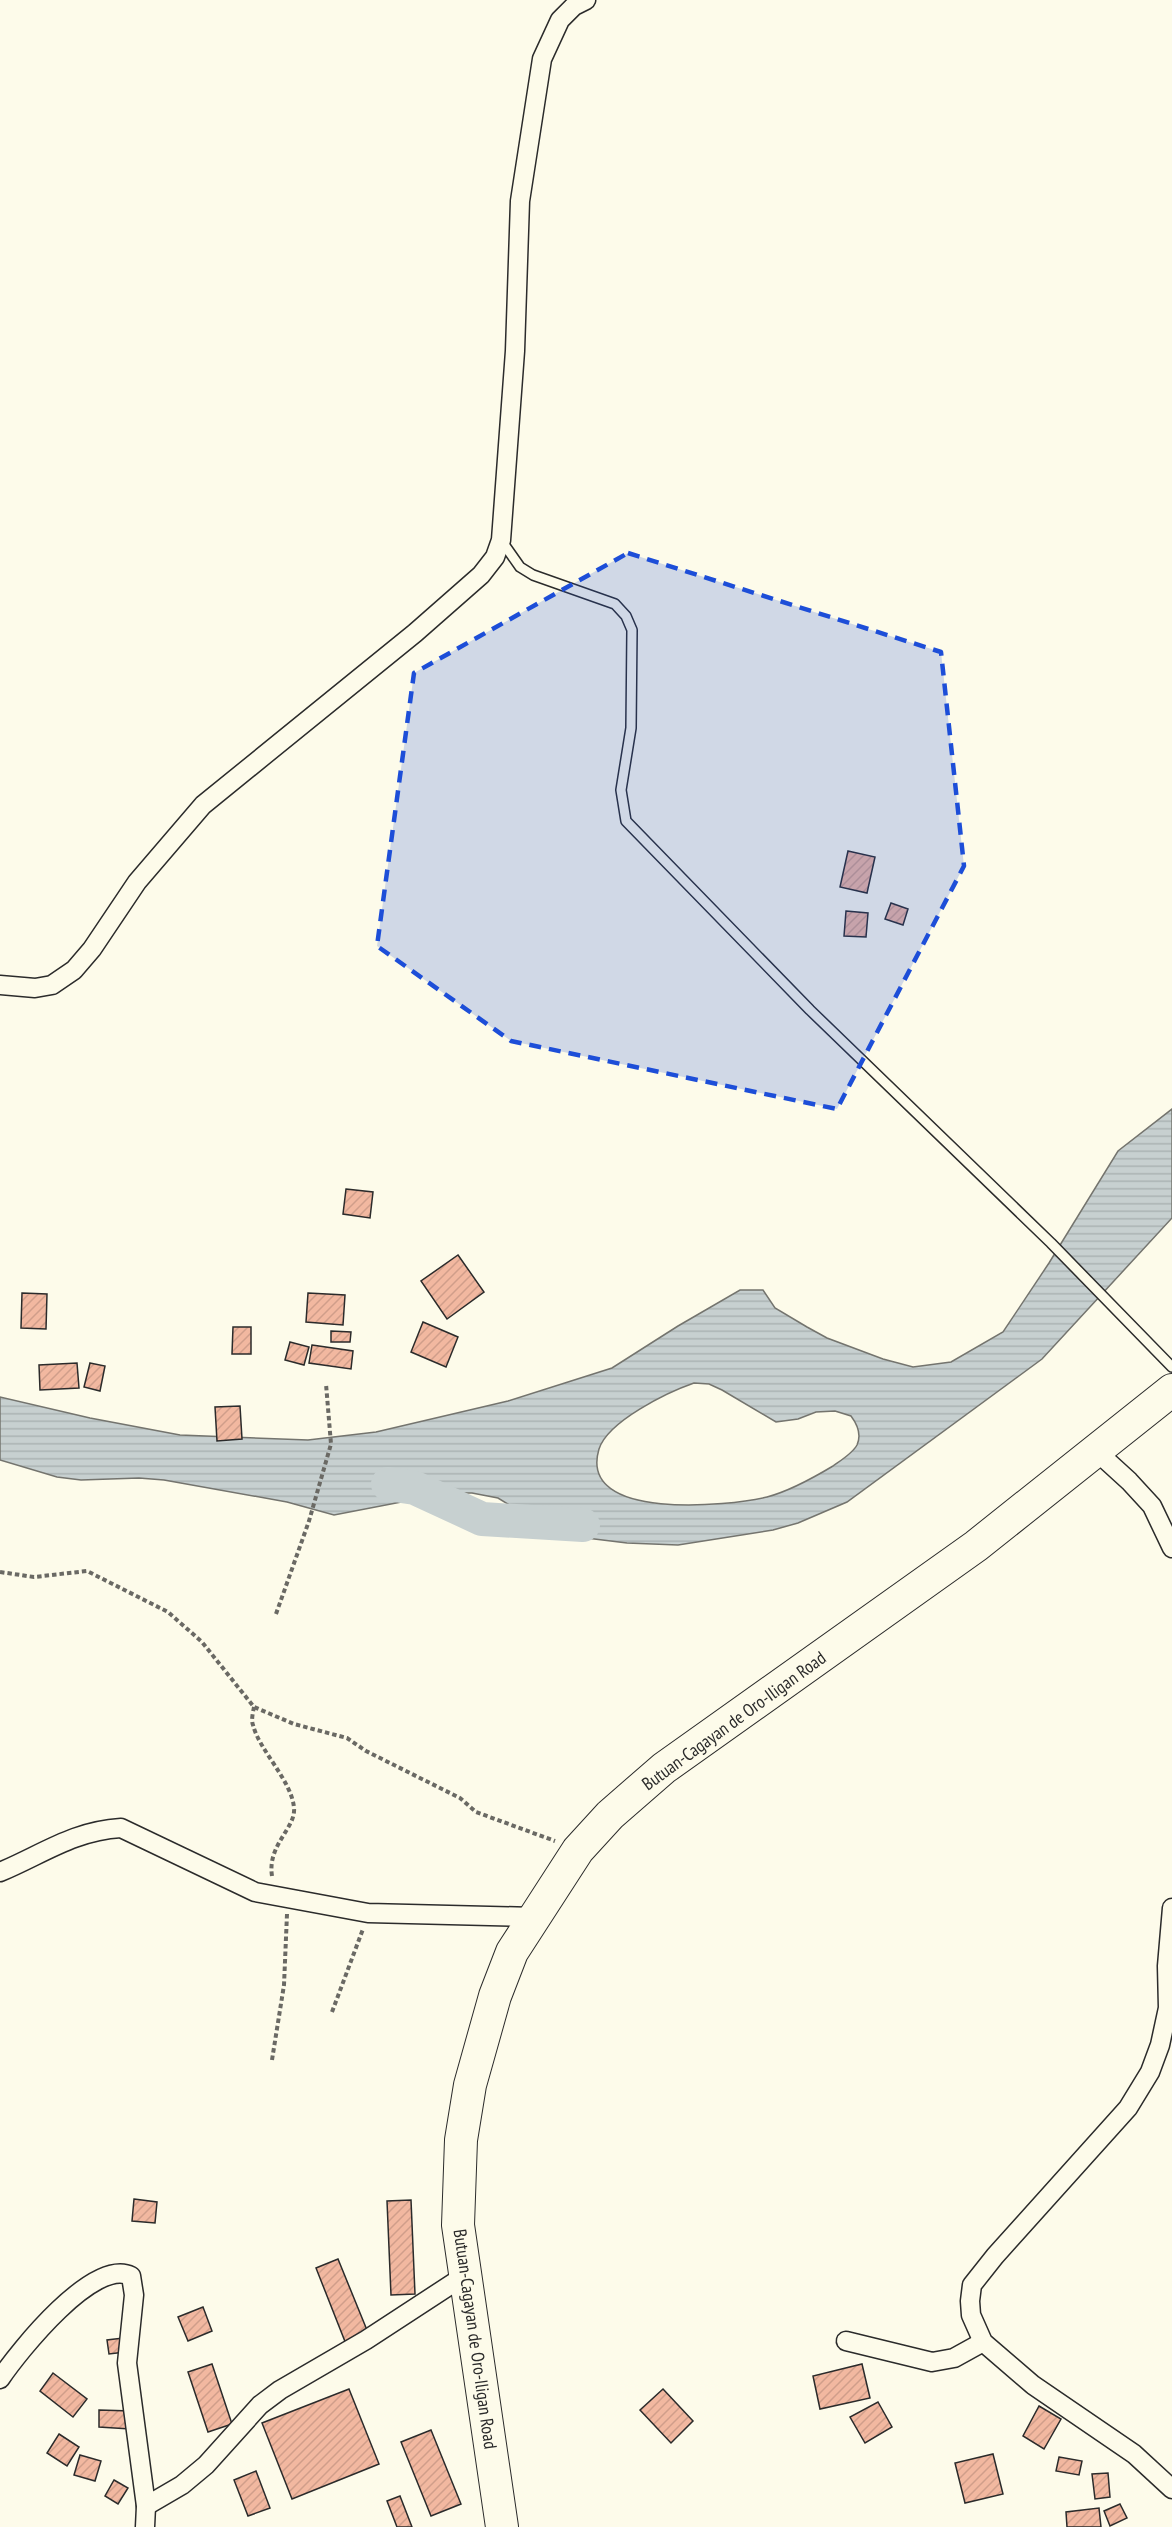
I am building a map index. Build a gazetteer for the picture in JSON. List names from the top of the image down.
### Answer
{
  "streets": {
    "highway": ["Butuan-Cagayan de Oro-Iligan Road"]
  }
}
